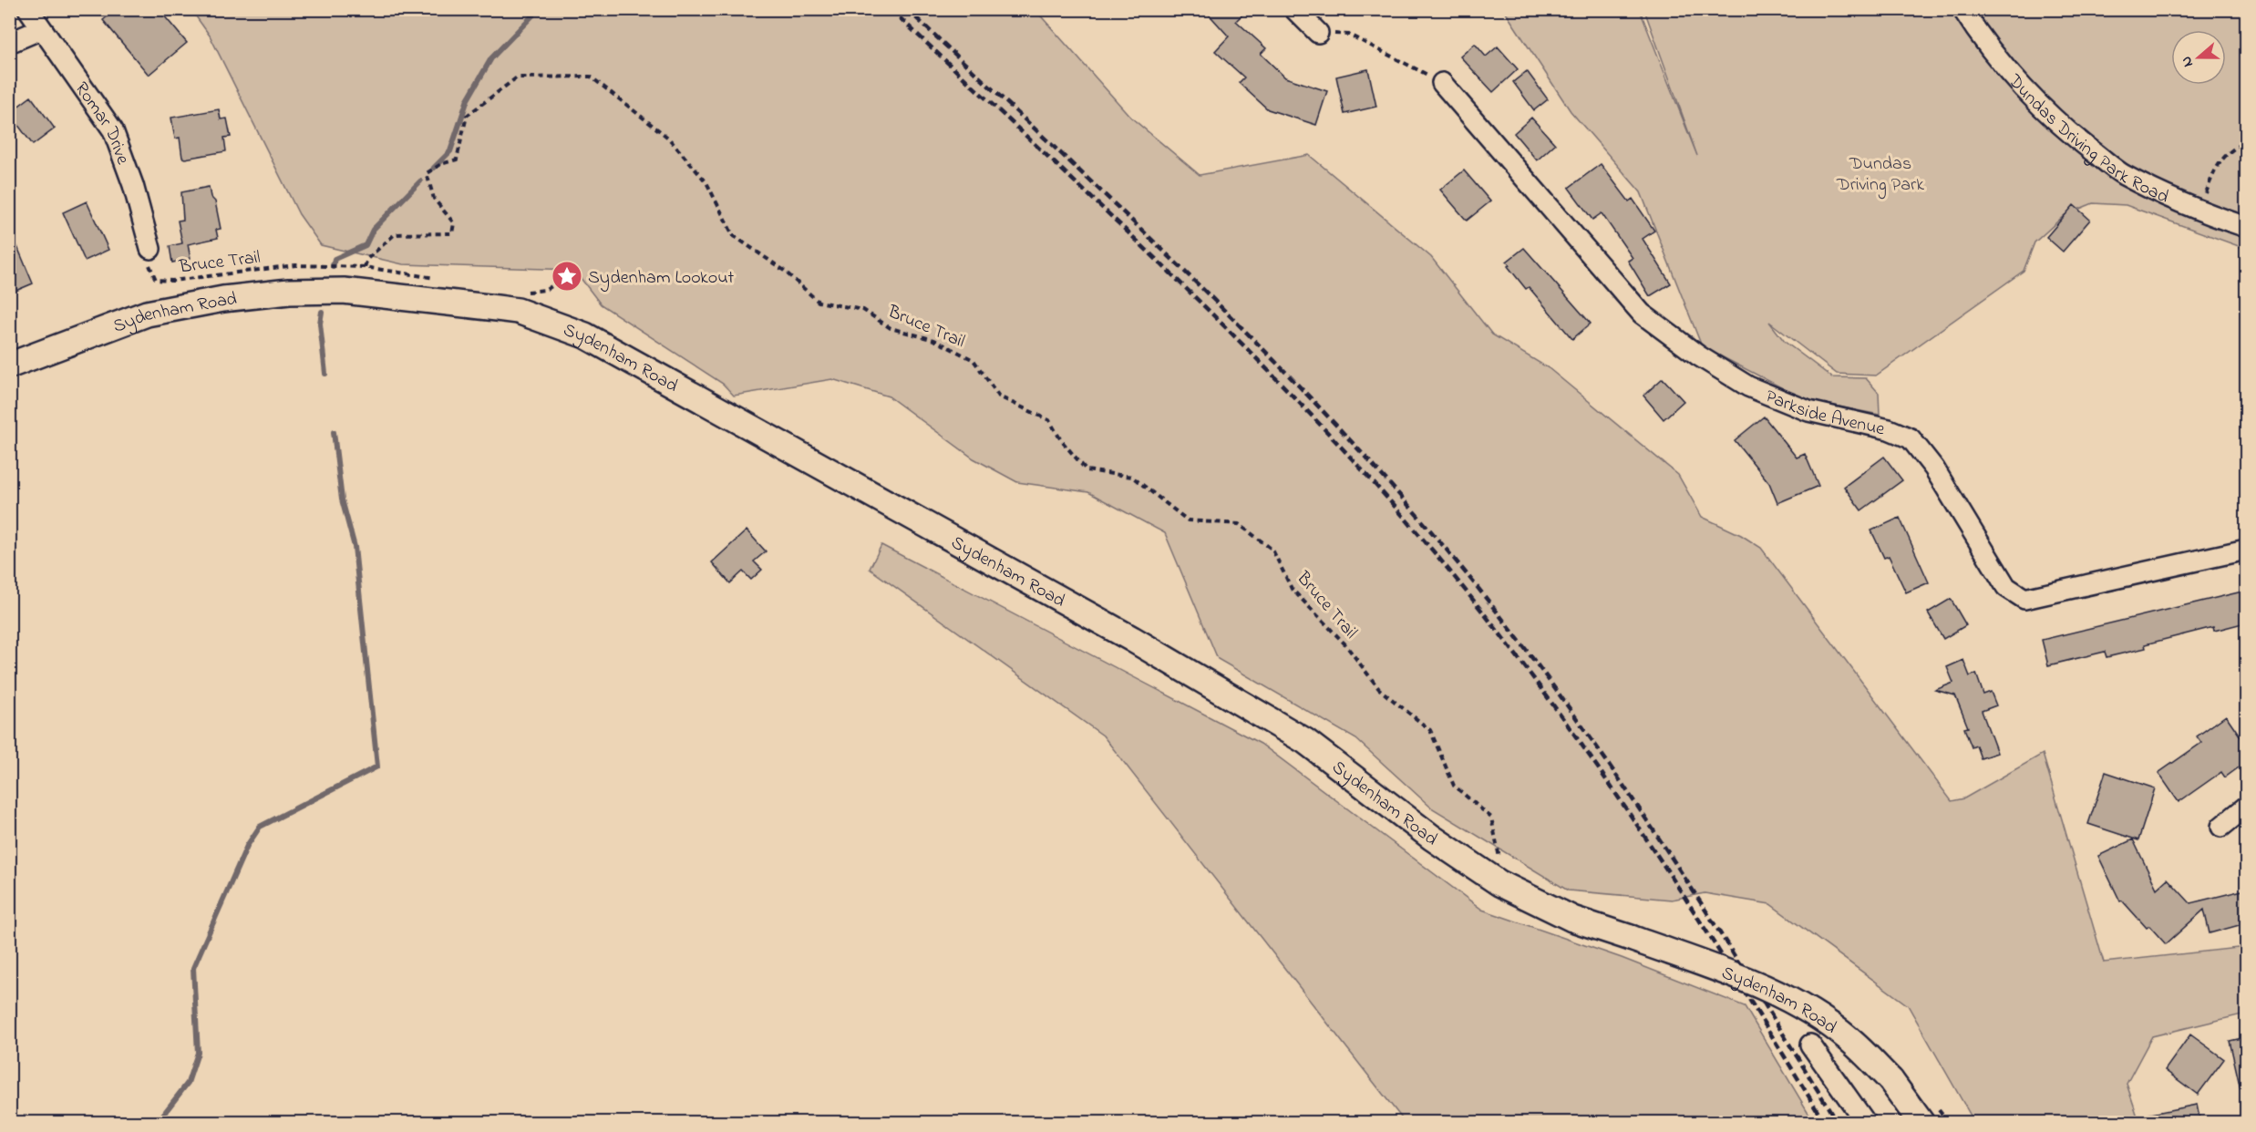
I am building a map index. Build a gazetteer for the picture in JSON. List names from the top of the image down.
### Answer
{
  "streets": {
    "main road": ["Sydenham Road"],
    "street": ["Romar Drive", "Dundas Driving Park Road", "Parkside Avenue"],
    "path": ["Bruce Trail"]
  },
  "crossings": [
    ["Romar Drive", "Bruce Trail"]
  ],
  "parks": ["Dundas Driving Park"],
  "places": {
    "place": ["Sydenham Lookout"]
  },
  "north": "left"
}
